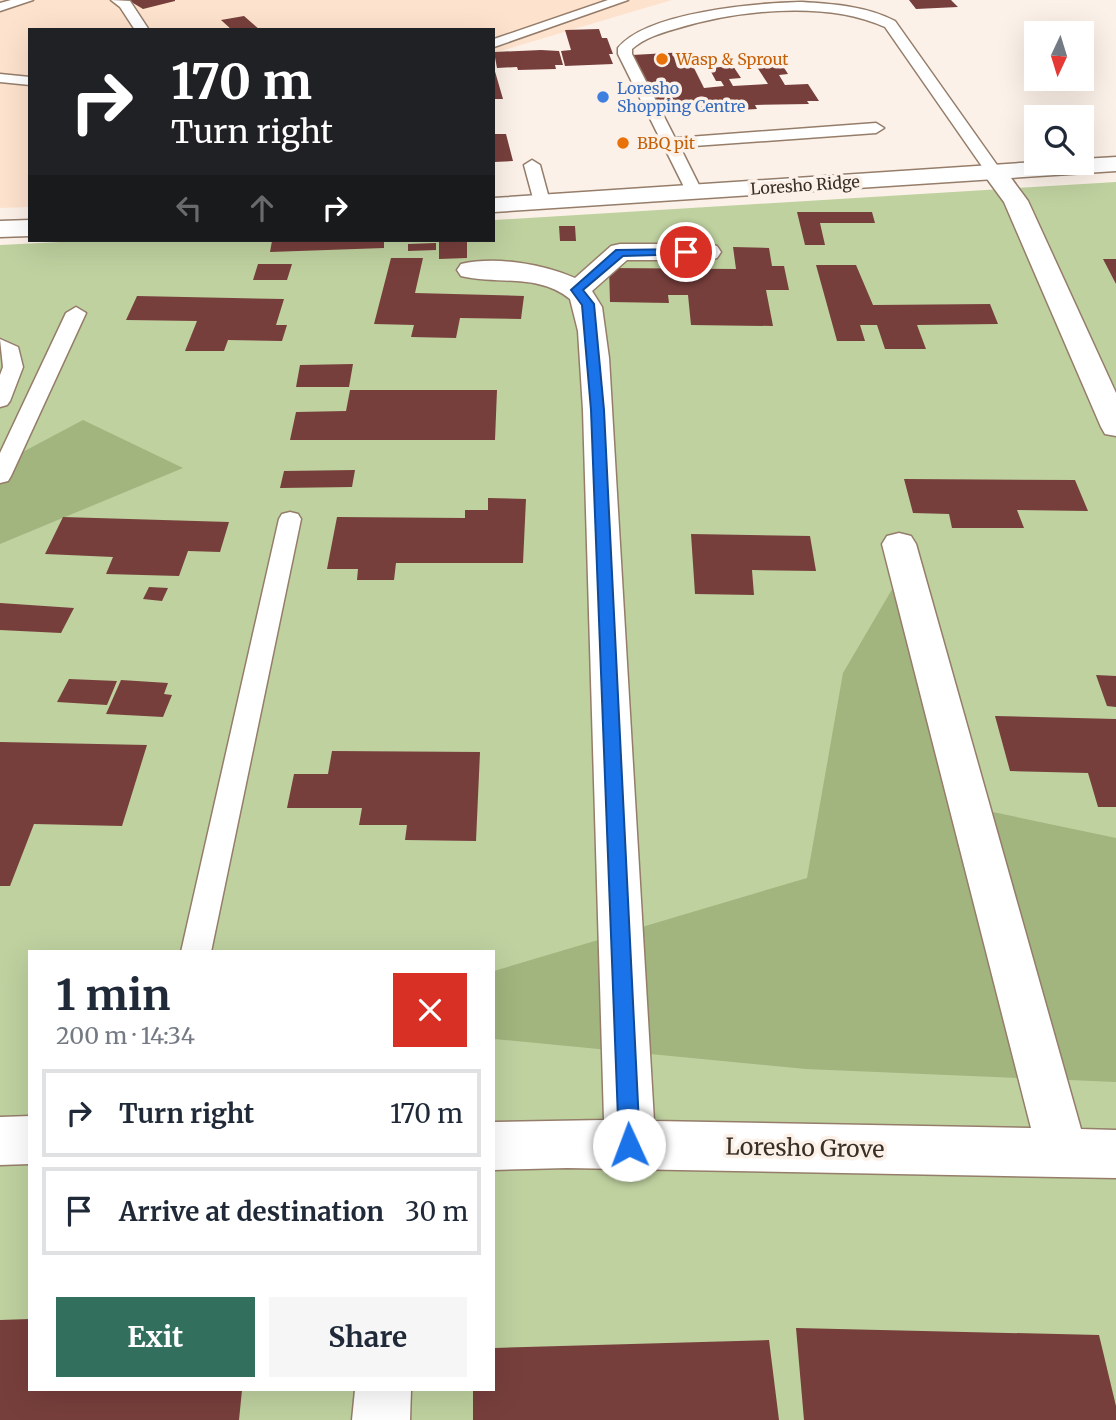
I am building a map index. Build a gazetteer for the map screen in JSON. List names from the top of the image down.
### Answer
{
  "streets": {
    "street": ["Loresho Ridge", "Loresho Grove"]
  },
  "places": ["Wasp & Sprout", "Loresho Shopping Centre", "BBQ pit"],
  "north": "bottom",
  "page": {
    "turn": ["170 m", "Turn right"],
    "heading": ["1 min", "200 m · 14:34"],
    "list": [
      {
        "name": "Turn right",
        "value": "170 m"
      },
      {
        "name": "Arrive at destination",
        "value": "30 m"
      }
    ],
    "buttons": ["Exit", "Share"]
  }
}
